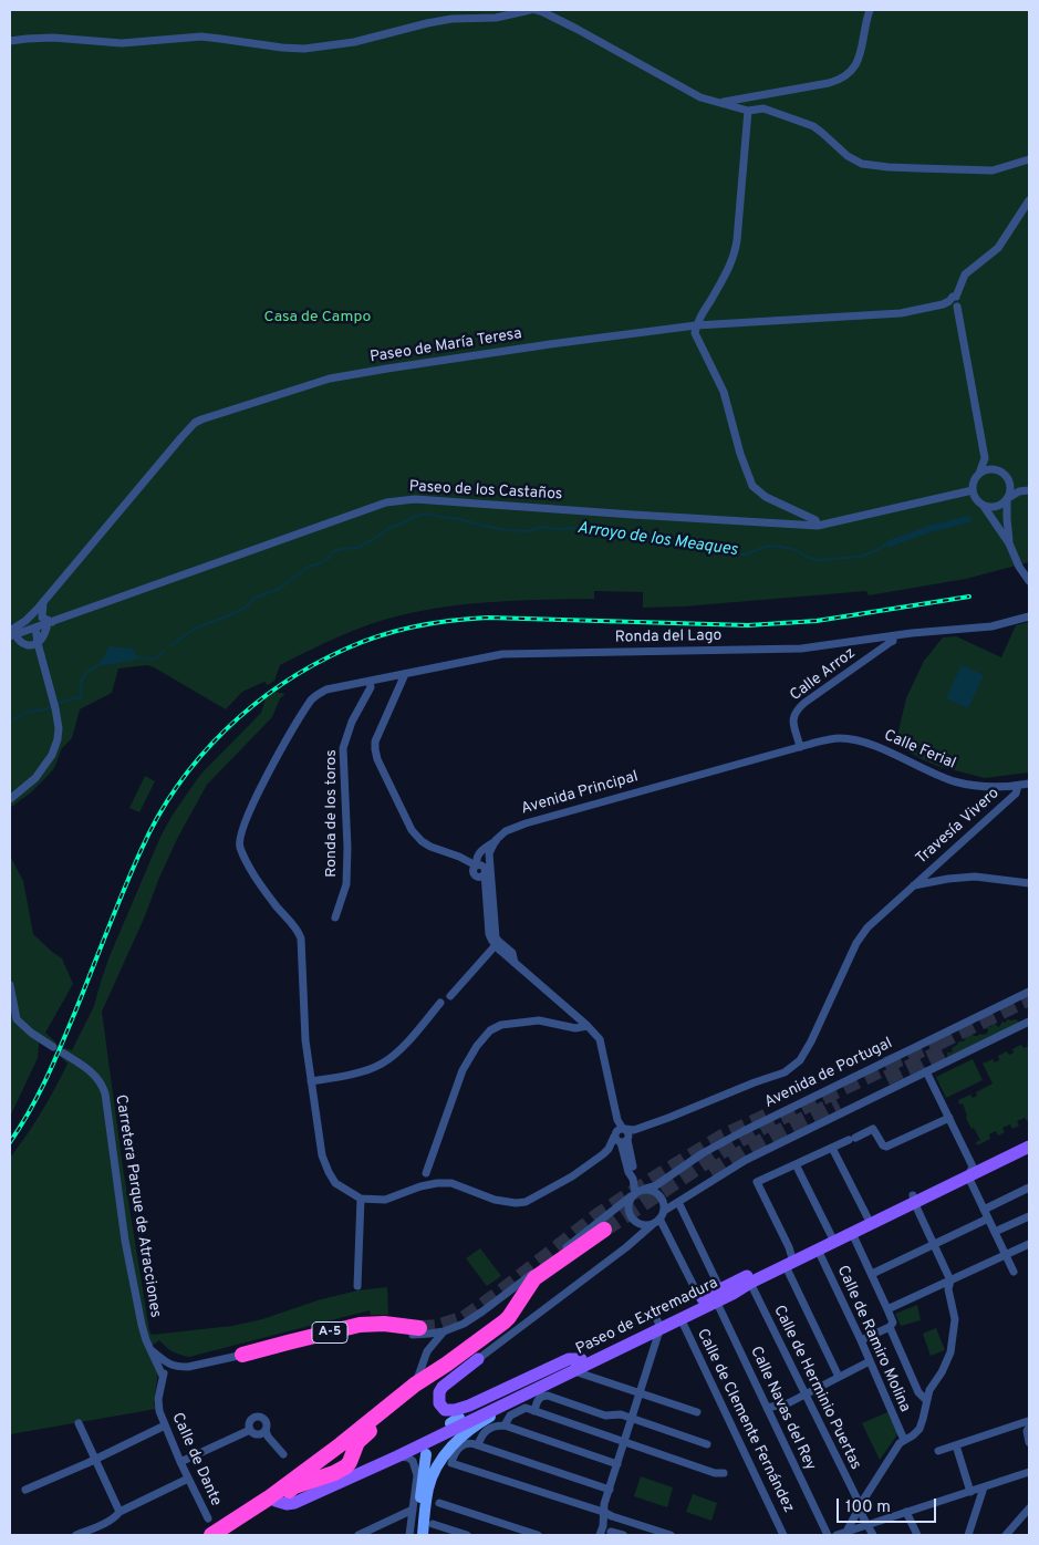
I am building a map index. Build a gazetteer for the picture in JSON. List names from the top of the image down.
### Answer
{
  "streets": {
    "highway": ["A-5"],
    "main road": ["Paseo de Extremadura"],
    "street": [
      "Paseo de María Teresa",
      "Paseo de los Castaños",
      "Ronda del Lago",
      "Calle Arroz",
      "Calle Ferial",
      "Avenida Principal",
      "Ronda de los toros",
      "Travesía Vivero",
      "Avenida de Portugal",
      "Carretera Parque de Atracciones",
      "Calle de Ramiro Molina",
      "Calle de Herminio Puertas",
      "Calle Navas del Rey",
      "Calle de Clemente Fernández",
      "Calle de Dante"
    ]
  },
  "crossings": [
    ["Paseo de María Teresa", "Paseo de los Castaños"],
    ["Ronda del Lago", "Calle Arroz"],
    ["Ronda del Lago", "Ronda de los toros"],
    ["Calle Arroz", "Calle Ferial"],
    ["Calle Arroz", "Avenida Principal"],
    ["Calle Ferial", "Avenida Principal"],
    ["Calle Ferial", "Travesía Vivero"],
    ["Carretera Parque de Atracciones", "Calle de Dante"],
    ["Paseo de Extremadura", "Calle de Ramiro Molina"],
    ["Paseo de Extremadura", "Calle de Herminio Puertas"],
    ["Paseo de Extremadura", "Calle Navas del Rey"],
    ["Paseo de Extremadura", "Calle de Clemente Fernández"]
  ],
  "water": ["Arroyo de los Meaques"],
  "parks": ["Casa de Campo"],
  "scale_bar": "100 m"
}
